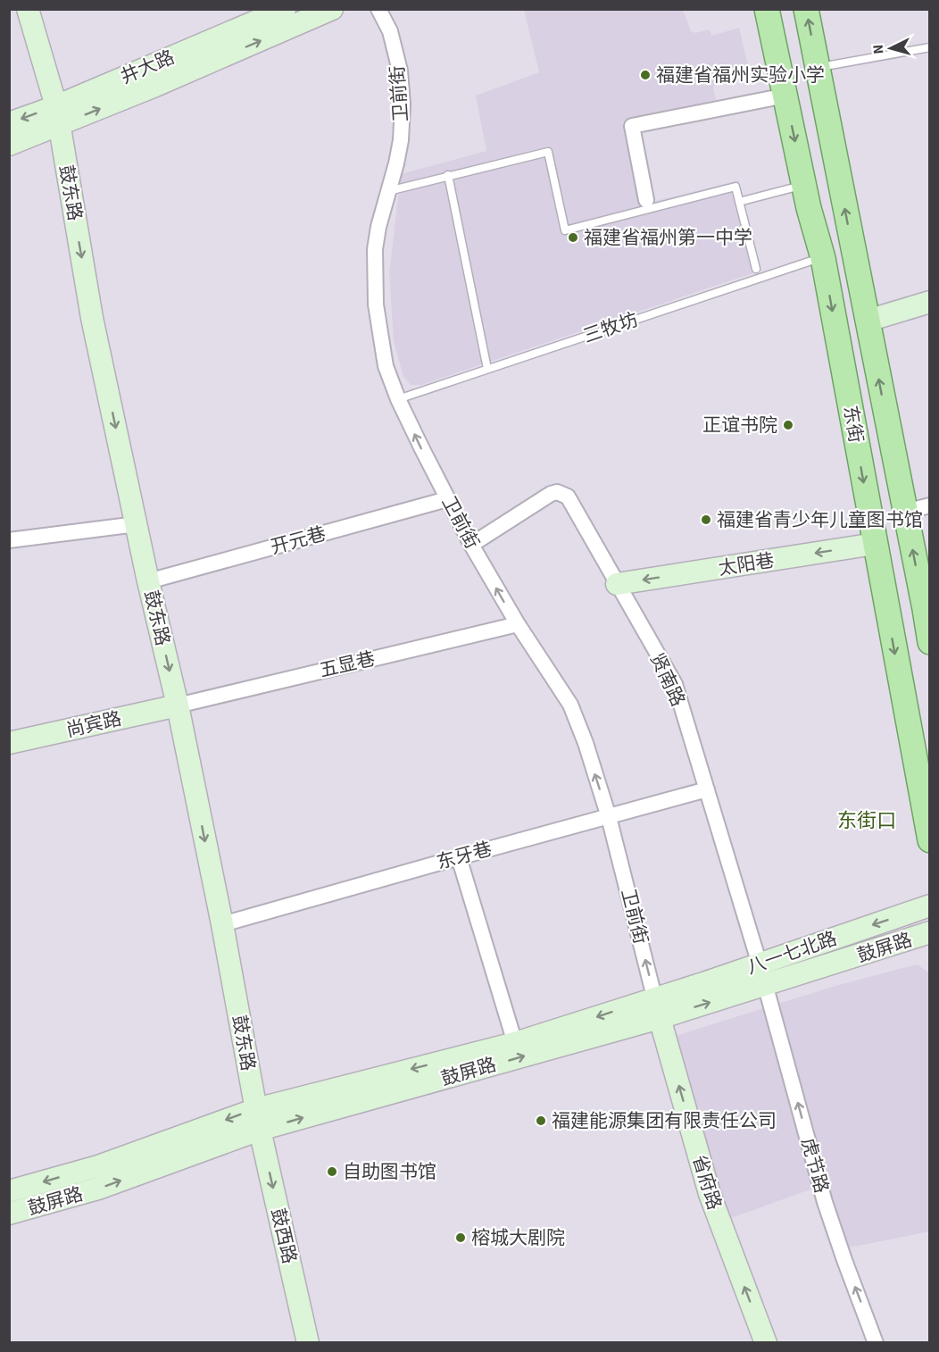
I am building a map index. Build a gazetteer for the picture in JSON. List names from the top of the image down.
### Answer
{
  "streets": {
    "main road": ["东街"],
    "street": [
      "井大路",
      "卫前街",
      "鼓东路",
      "开元巷",
      "太阳巷",
      "五显巷",
      "贤南路",
      "尚宾路",
      "东牙巷",
      "鼓屏路",
      "八一七北路",
      "虎节路",
      "省府路",
      "鼓西路"
    ],
    "lane": ["三牧坊"]
  },
  "crossings": [
    ["井大路", "鼓东路"],
    ["卫前街", "三牧坊"],
    ["卫前街", "开元巷"],
    ["卫前街", "五显巷"],
    ["卫前街", "贤南路"],
    ["卫前街", "东牙巷"],
    ["卫前街", "鼓屏路"],
    ["卫前街", "省府路"],
    ["鼓东路", "开元巷"],
    ["鼓东路", "五显巷"],
    ["鼓东路", "尚宾路"],
    ["鼓东路", "东牙巷"],
    ["鼓东路", "鼓屏路"],
    ["鼓东路", "鼓西路"],
    ["三牧坊", "东街"],
    ["东街", "太阳巷"],
    ["太阳巷", "贤南路"],
    ["五显巷", "尚宾路"],
    ["贤南路", "东牙巷"],
    ["贤南路", "鼓屏路"],
    ["贤南路", "八一七北路"],
    ["贤南路", "虎节路"],
    ["鼓屏路", "八一七北路"],
    ["鼓屏路", "虎节路"],
    ["鼓屏路", "省府路"],
    ["鼓屏路", "鼓西路"],
    ["八一七北路", "虎节路"]
  ],
  "one_way": [
    "卫前街",
    "鼓东路",
    "太阳巷",
    "八一七北路",
    "虎节路",
    "省府路",
    "鼓西路"
  ],
  "districts": ["东街口"],
  "places": [
    "福建省福州实验小学",
    "福建省福州第一中学",
    "正谊书院",
    "福建省青少年儿童图书馆",
    "福建能源集团有限责任公司",
    "自助图书馆",
    "榕城大剧院"
  ],
  "north": "left"
}
